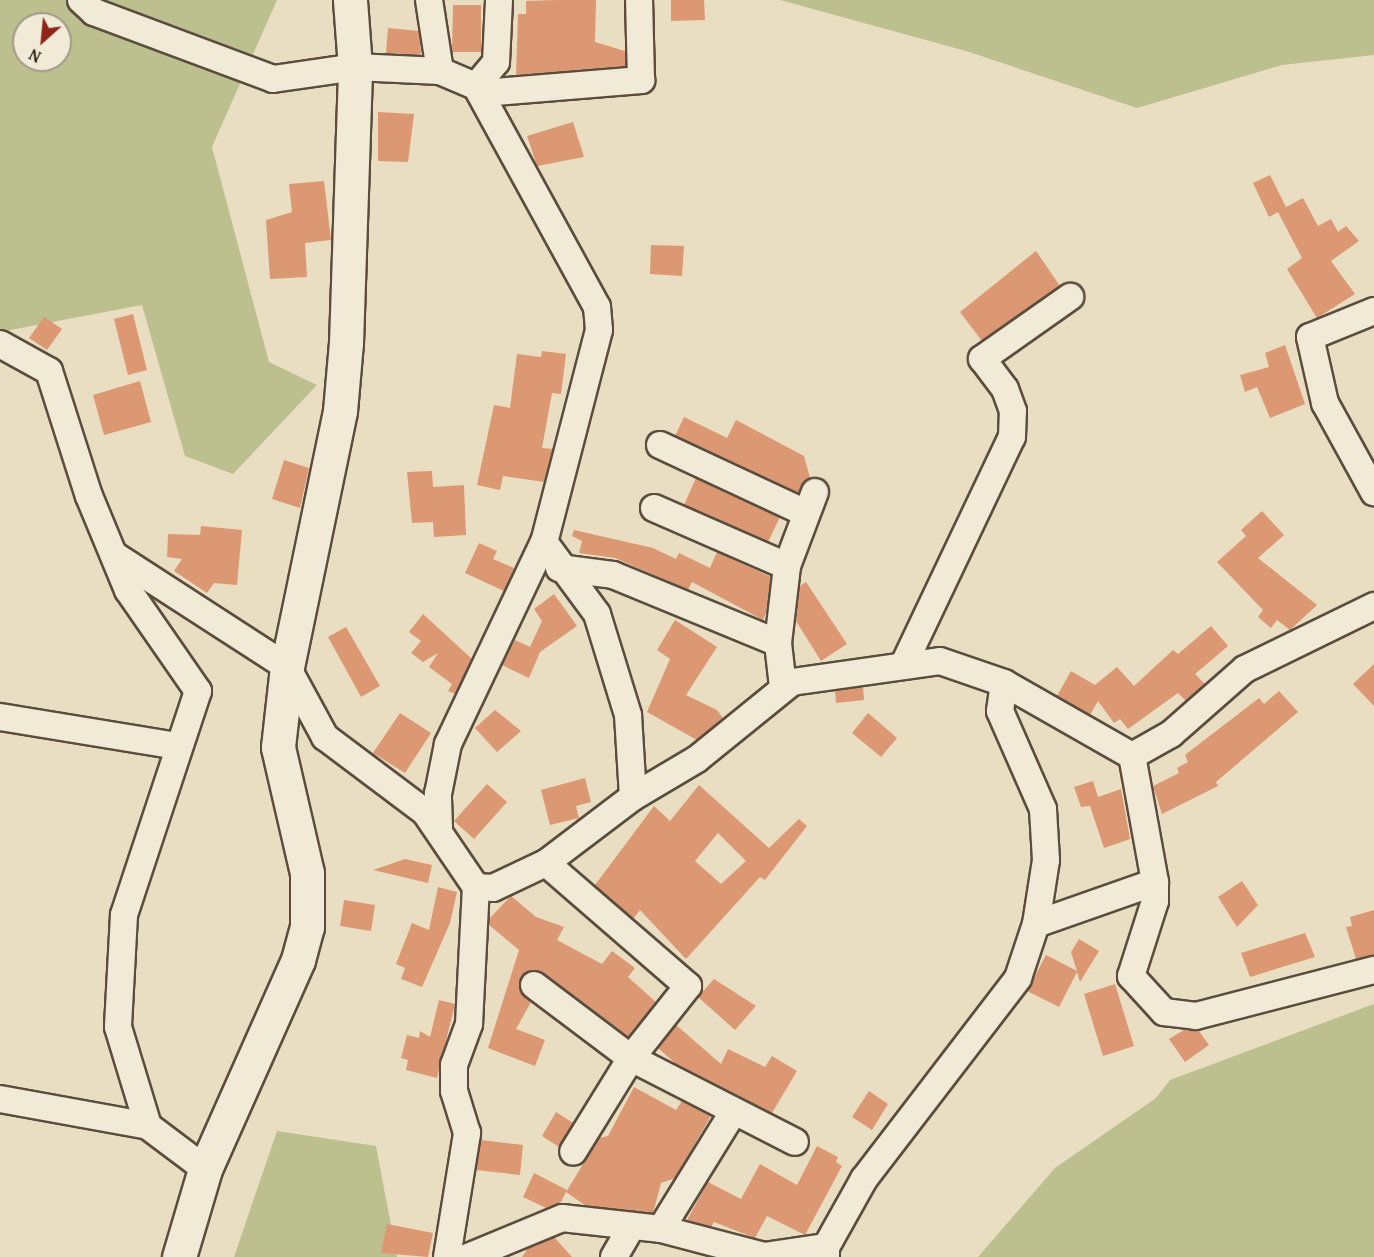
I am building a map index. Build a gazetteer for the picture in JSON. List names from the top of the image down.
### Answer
{
  "north": "bottom left"
}
